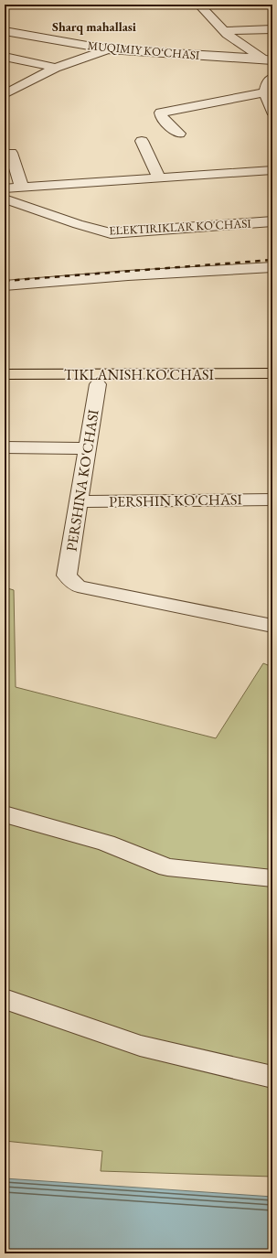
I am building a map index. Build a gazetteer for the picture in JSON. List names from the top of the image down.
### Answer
{
  "streets": {
    "main road": ["TIKLANISH KO'CHASI"],
    "street": [
      "MUQIMIY KO‘CHASI",
      "ELEKTIRIKLAR KO'CHASI",
      "PERSHINA KO'CHASI",
      "PERSHIN KO'CHASI"
    ]
  },
  "crossings": [
    ["PERSHINA KO'CHASI", "PERSHIN KO'CHASI"]
  ],
  "districts": ["Sharq mahallasi"]
}
